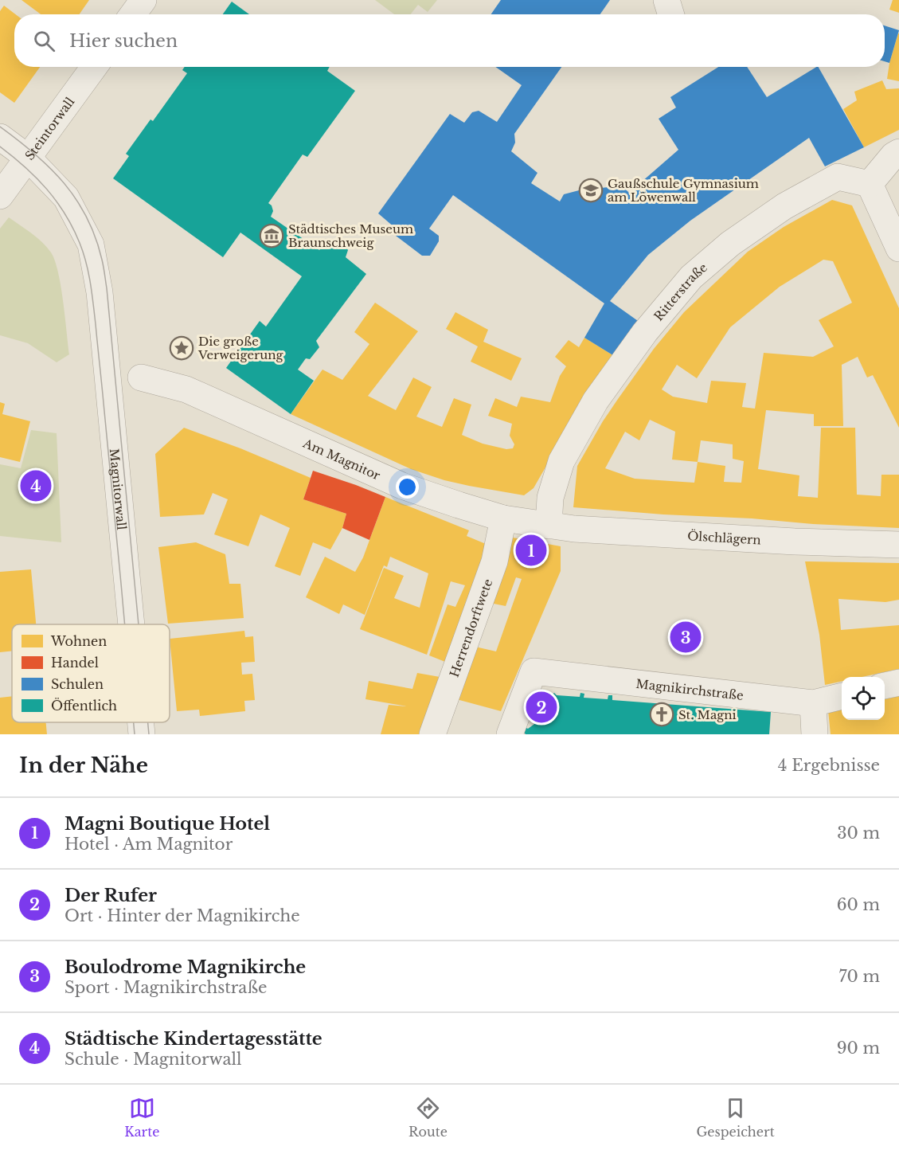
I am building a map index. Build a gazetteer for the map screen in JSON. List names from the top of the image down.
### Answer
{
  "streets": {
    "street": [
      "Steintorwall",
      "Ritterstraße",
      "Am Magnitor",
      "Magnitorwall",
      "Ölschlägern",
      "Herrendorftwete",
      "Magnikirchstraße"
    ]
  },
  "crossings": [
    ["Steintorwall", "Magnitorwall"],
    ["Ritterstraße", "Am Magnitor"],
    ["Ritterstraße", "Ölschlägern"],
    ["Am Magnitor", "Ölschlägern"],
    ["Am Magnitor", "Herrendorftwete"]
  ],
  "places": {
    "school or university": ["Gaußschule Gymnasium am Löwenwall"],
    "museum": ["Städtisches Museum Braunschweig"],
    "place": ["Die große Verweigerung"],
    "church": ["St. Magni"]
  },
  "legend": [
    "Wohnen",
    "Handel",
    "Schulen",
    "Öffentlich"
  ],
  "page": {
    "search": "Hier suchen",
    "pins": [
      "4",
      "1",
      "3",
      "2"
    ],
    "heading": ["In der Nähe", "4 Ergebnisse"],
    "list": [
      {
        "mark": "1",
        "name": "Magni Boutique Hotel",
        "note": "Hotel · Am Magnitor",
        "value": "30 m"
      },
      {
        "mark": "2",
        "name": "Der Rufer",
        "note": "Ort · Hinter der Magnikirche",
        "value": "60 m"
      },
      {
        "mark": "3",
        "name": "Boulodrome Magnikirche",
        "note": "Sport · Magnikirchstraße",
        "value": "70 m"
      },
      {
        "mark": "4",
        "name": "Städtische Kindertagesstätte",
        "note": "Schule · Magnitorwall",
        "value": "90 m"
      }
    ],
    "nav": ["Karte", "Route", "Gespeichert"]
  }
}
